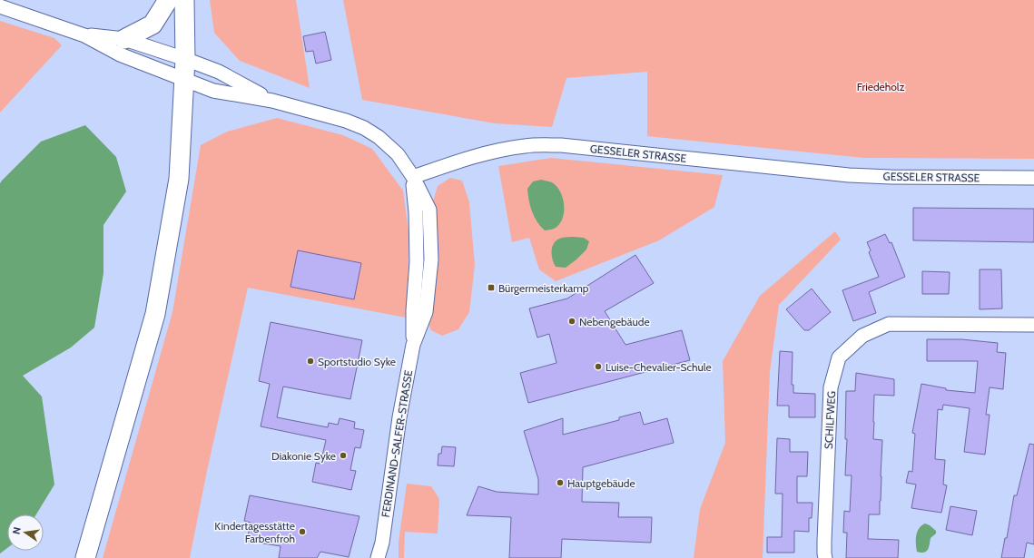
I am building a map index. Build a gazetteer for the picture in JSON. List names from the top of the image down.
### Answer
{
  "streets": {
    "street": ["GESSELER STRASSE", "SCHILFWEG", "FERDINAND-SALFER-STRASSE"]
  },
  "crossings": [
    ["GESSELER STRASSE", "FERDINAND-SALFER-STRASSE"]
  ],
  "parks": ["Friedeholz"],
  "places": {
    "transit": ["Bürgermeisterkamp"],
    "other": [
      "Nebengebäude",
      "Sportstudio Syke",
      "Luise-Chevalier-Schule",
      "Diakonie Syke",
      "Hauptgebäude",
      "Kindertagesstätte Farbenfroh"
    ]
  },
  "north": "left"
}
